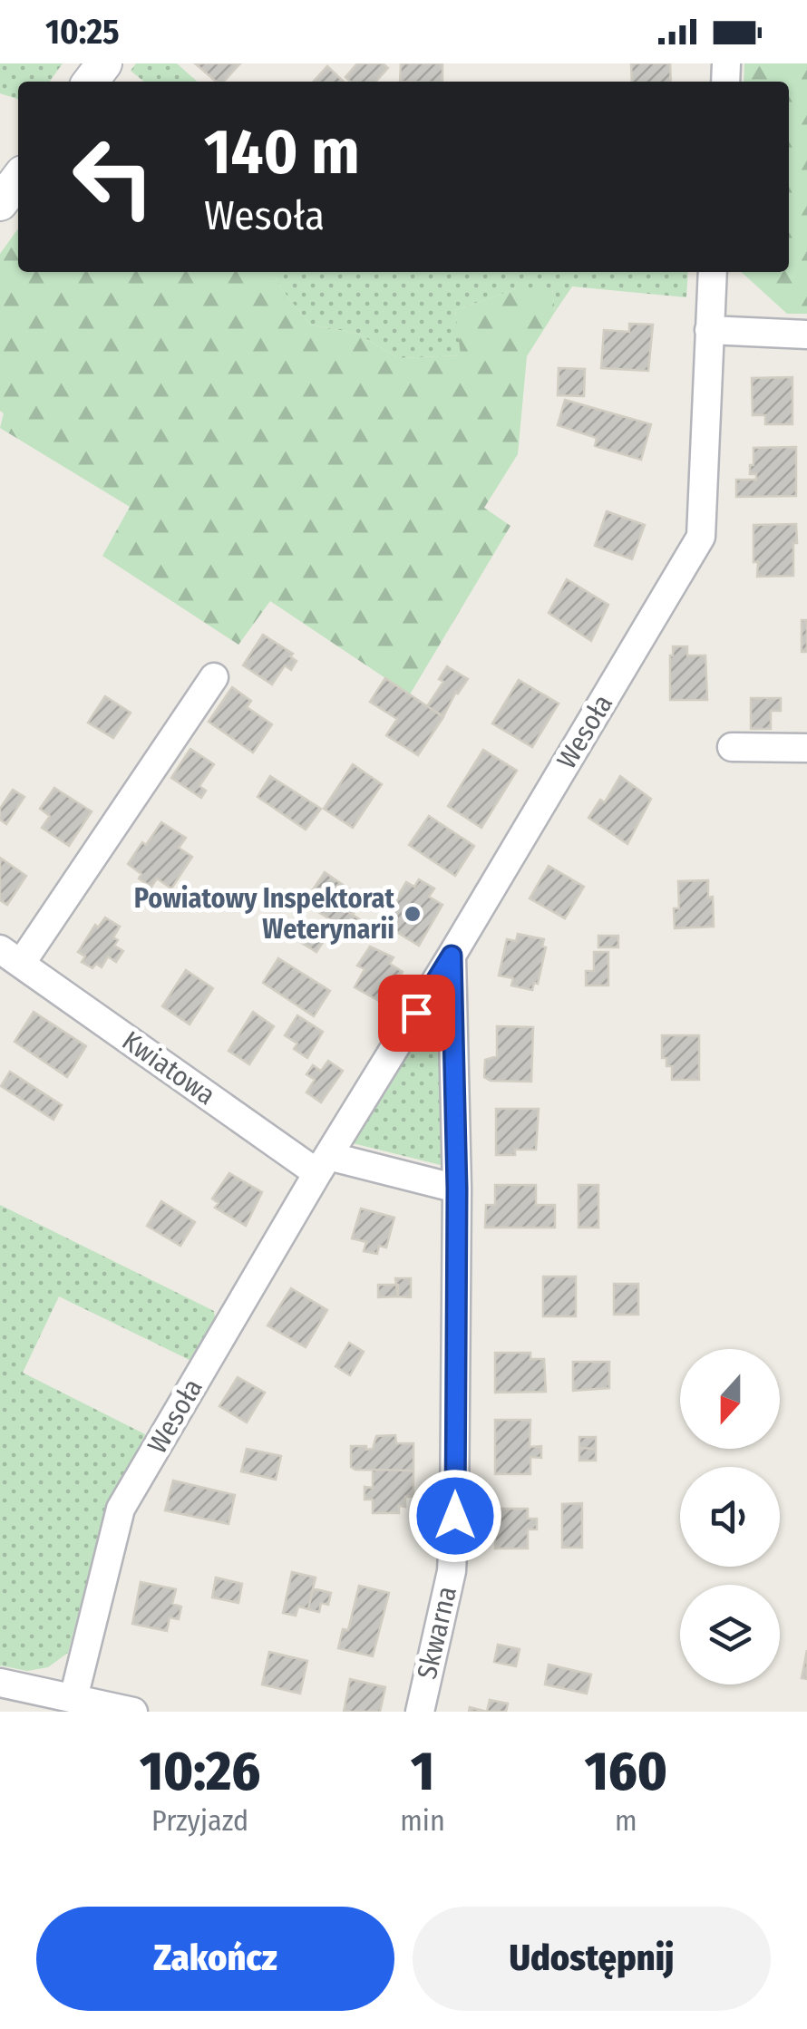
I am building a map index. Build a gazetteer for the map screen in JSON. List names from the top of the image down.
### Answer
{
  "streets": {
    "street": ["Wesoła", "Kwiatowa", "Skwarna"]
  },
  "crossings": [
    ["Wesoła", "Kwiatowa"],
    ["Wesoła", "Skwarna"]
  ],
  "places": ["Powiatowy Inspektorat Weterynarii"],
  "north": "bottom",
  "page": {
    "status": "10:25",
    "turn": ["140 m", "Wesoła"],
    "eta": [
      "10:26",
      "Przyjazd",
      "1",
      "min",
      "160",
      "m"
    ],
    "buttons": ["Zakończ", "Udostępnij"]
  }
}
